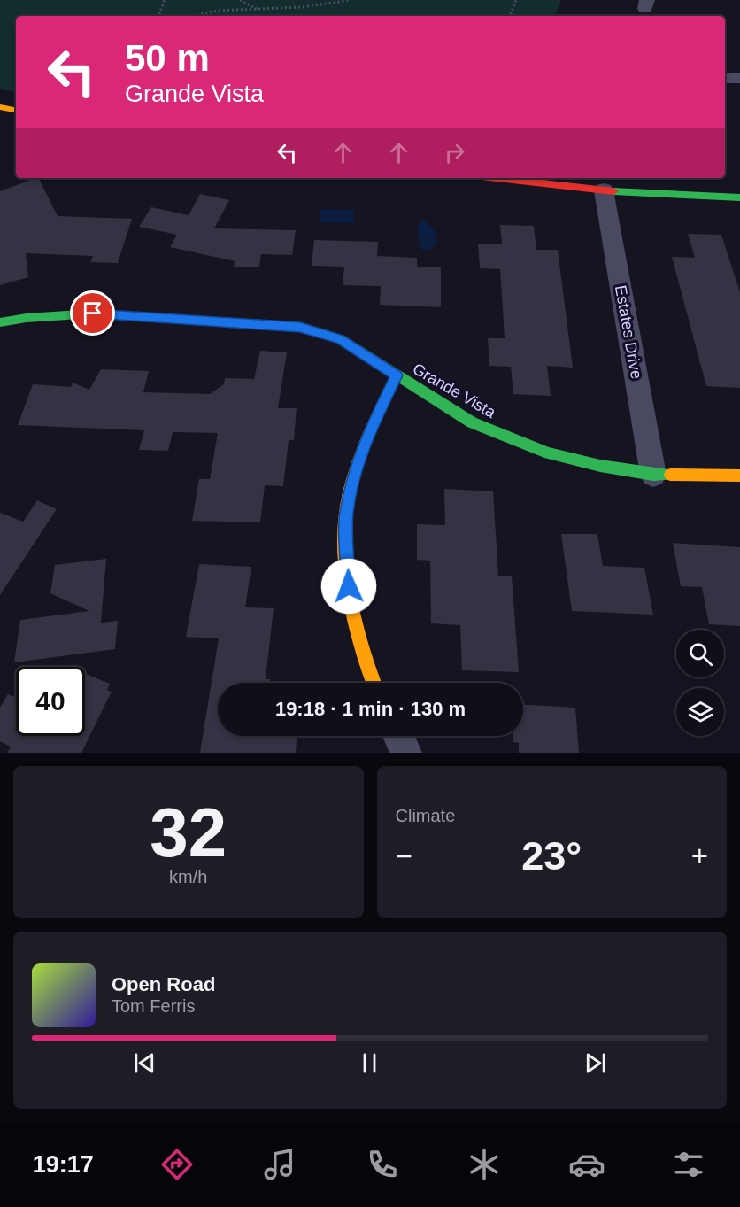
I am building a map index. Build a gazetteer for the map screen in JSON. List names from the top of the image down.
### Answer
{
  "streets": {
    "street": ["Estates Drive", "Grande Vista"]
  },
  "crossings": [
    ["Estates Drive", "Grande Vista"]
  ],
  "page": {
    "turn": ["50 m", "Grande Vista"],
    "limit": "40",
    "trip": "19:18 · 1 min · 130 m",
    "tile": [
      ["32", "km/h"],
      "Climate"
    ],
    "heat": ["−", "23°", "+"],
    "song": ["Open Road", "Tom Ferris"],
    "tabs": "19:17"
  }
}
